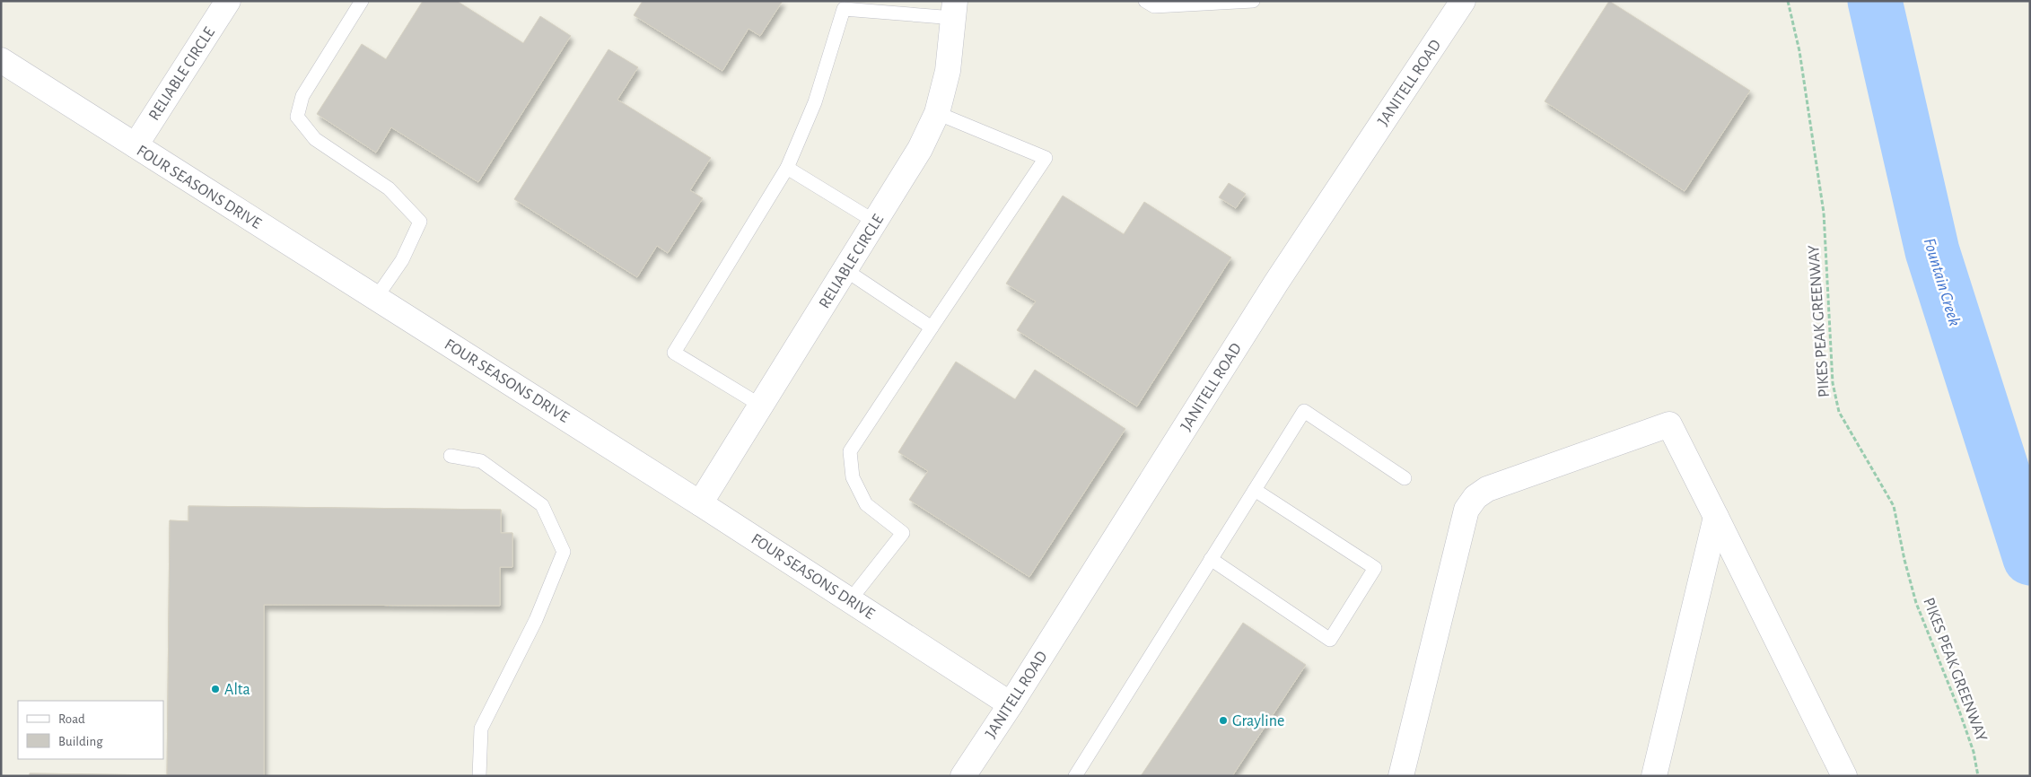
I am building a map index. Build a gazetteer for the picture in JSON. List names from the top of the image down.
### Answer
{
  "streets": {
    "street": ["RELIABLE CIRCLE", "JANITELL ROAD", "FOUR SEASONS DRIVE"],
    "path": ["PIKES PEAK GREENWAY"]
  },
  "crossings": [
    ["RELIABLE CIRCLE", "FOUR SEASONS DRIVE"],
    ["JANITELL ROAD", "FOUR SEASONS DRIVE"]
  ],
  "water": ["Fountain Creek"],
  "places": ["Alta", "Grayline"],
  "legend": ["Road", "Building"]
}
